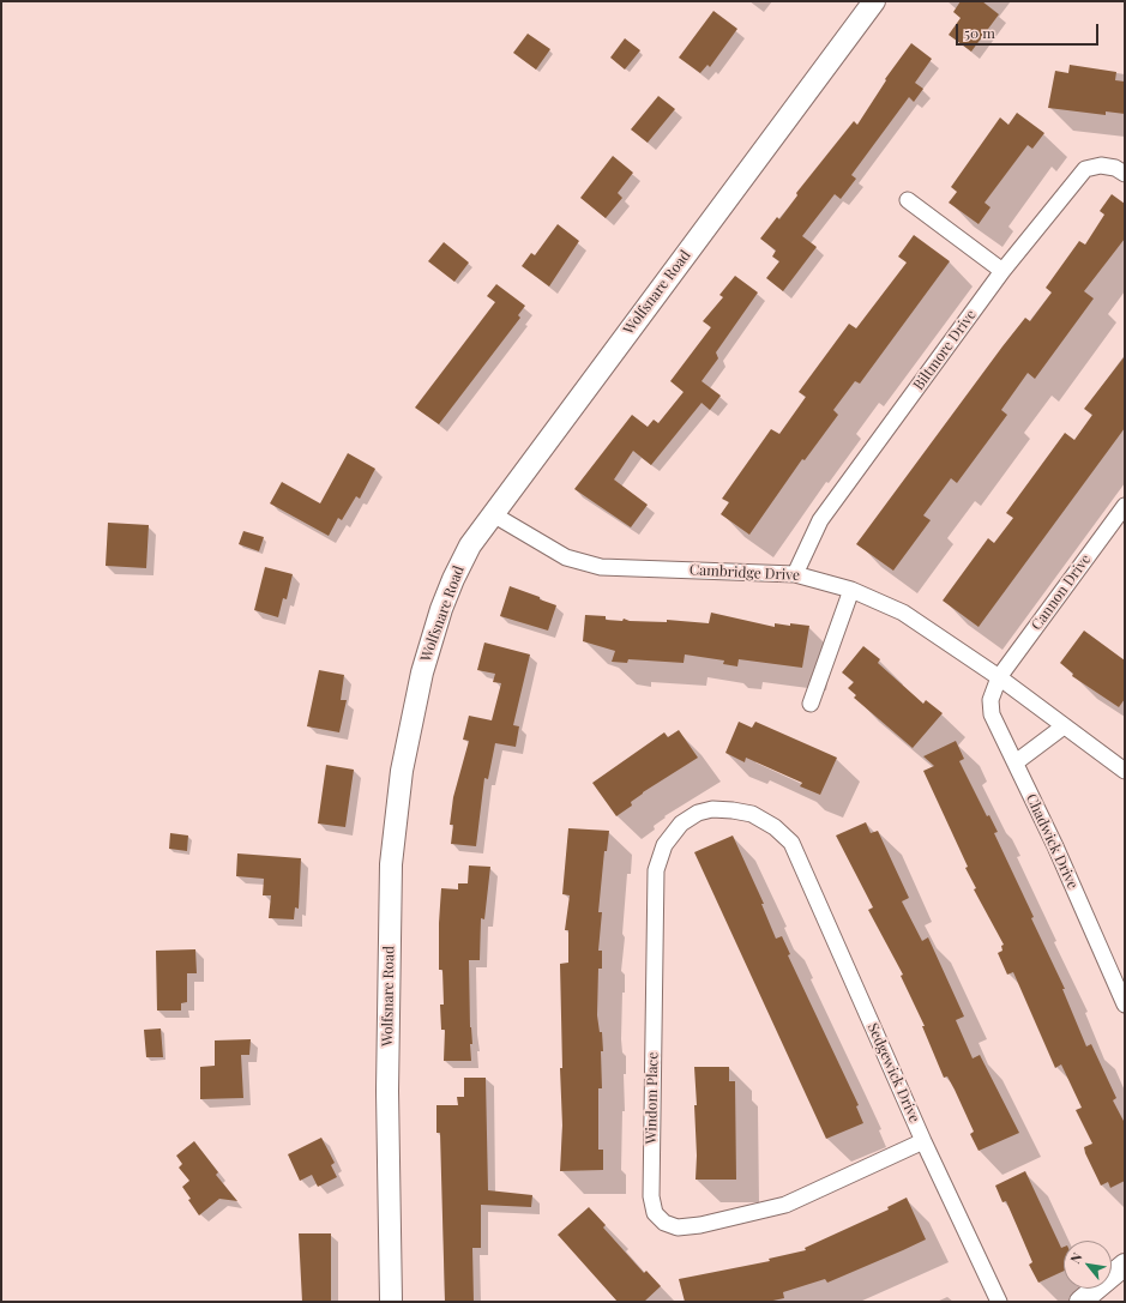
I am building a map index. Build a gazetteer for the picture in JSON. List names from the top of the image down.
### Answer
{
  "streets": {
    "street": [
      "Wolfsnare Road",
      "Biltmore Drive",
      "Cambridge Drive",
      "Cannon Drive",
      "Chadwick Drive",
      "Sedgewick Drive",
      "Windom Place"
    ]
  },
  "crossings": [
    ["Wolfsnare Road", "Cambridge Drive"],
    ["Biltmore Drive", "Cambridge Drive"],
    ["Cambridge Drive", "Cannon Drive"],
    ["Cambridge Drive", "Chadwick Drive"],
    ["Cannon Drive", "Chadwick Drive"],
    ["Sedgewick Drive", "Windom Place"]
  ],
  "scale_bar": "50 m",
  "north": "top left"
}
